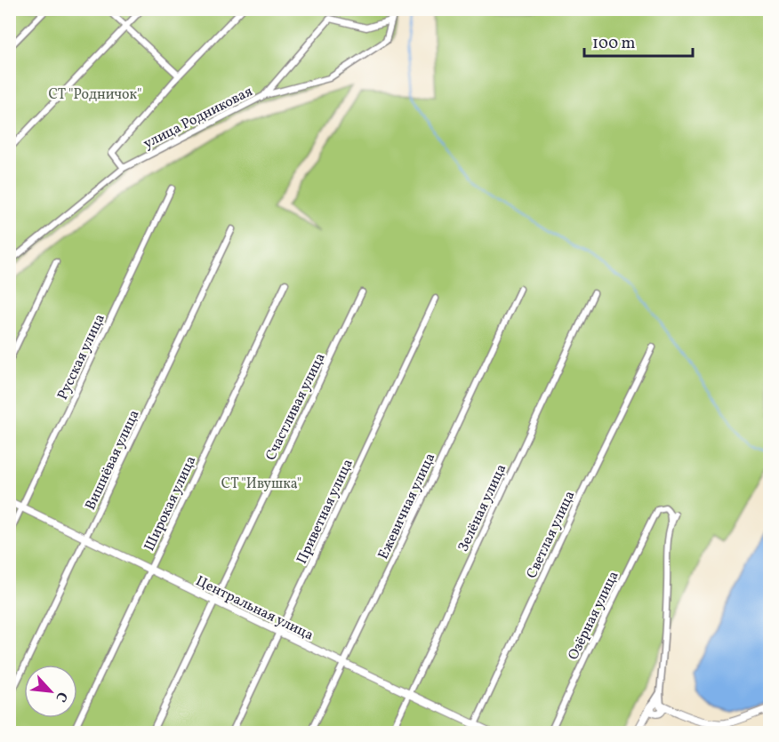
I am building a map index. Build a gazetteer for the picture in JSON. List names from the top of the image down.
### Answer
{
  "streets": {
    "street": [
      "улица Родниковая",
      "Русская улица",
      "Счастливая улица",
      "Вишнёвая улица",
      "Широкая улица",
      "Ежевичная улица",
      "Зелёная улица",
      "Приветная улица",
      "Светлая улица",
      "Центральная улица",
      "Озёрная улица"
    ]
  },
  "crossings": [
    ["Русская улица", "Центральная улица"],
    ["Счастливая улица", "Центральная улица"],
    ["Вишнёвая улица", "Центральная улица"],
    ["Широкая улица", "Центральная улица"],
    ["Ежевичная улица", "Центральная улица"],
    ["Зелёная улица", "Центральная улица"],
    ["Приветная улица", "Центральная улица"],
    ["Светлая улица", "Центральная улица"]
  ],
  "parks": ["СТ \"Родничок\"", "СТ \"Ивушка\""],
  "scale_bar": "100 m",
  "north": "bottom right"
}
